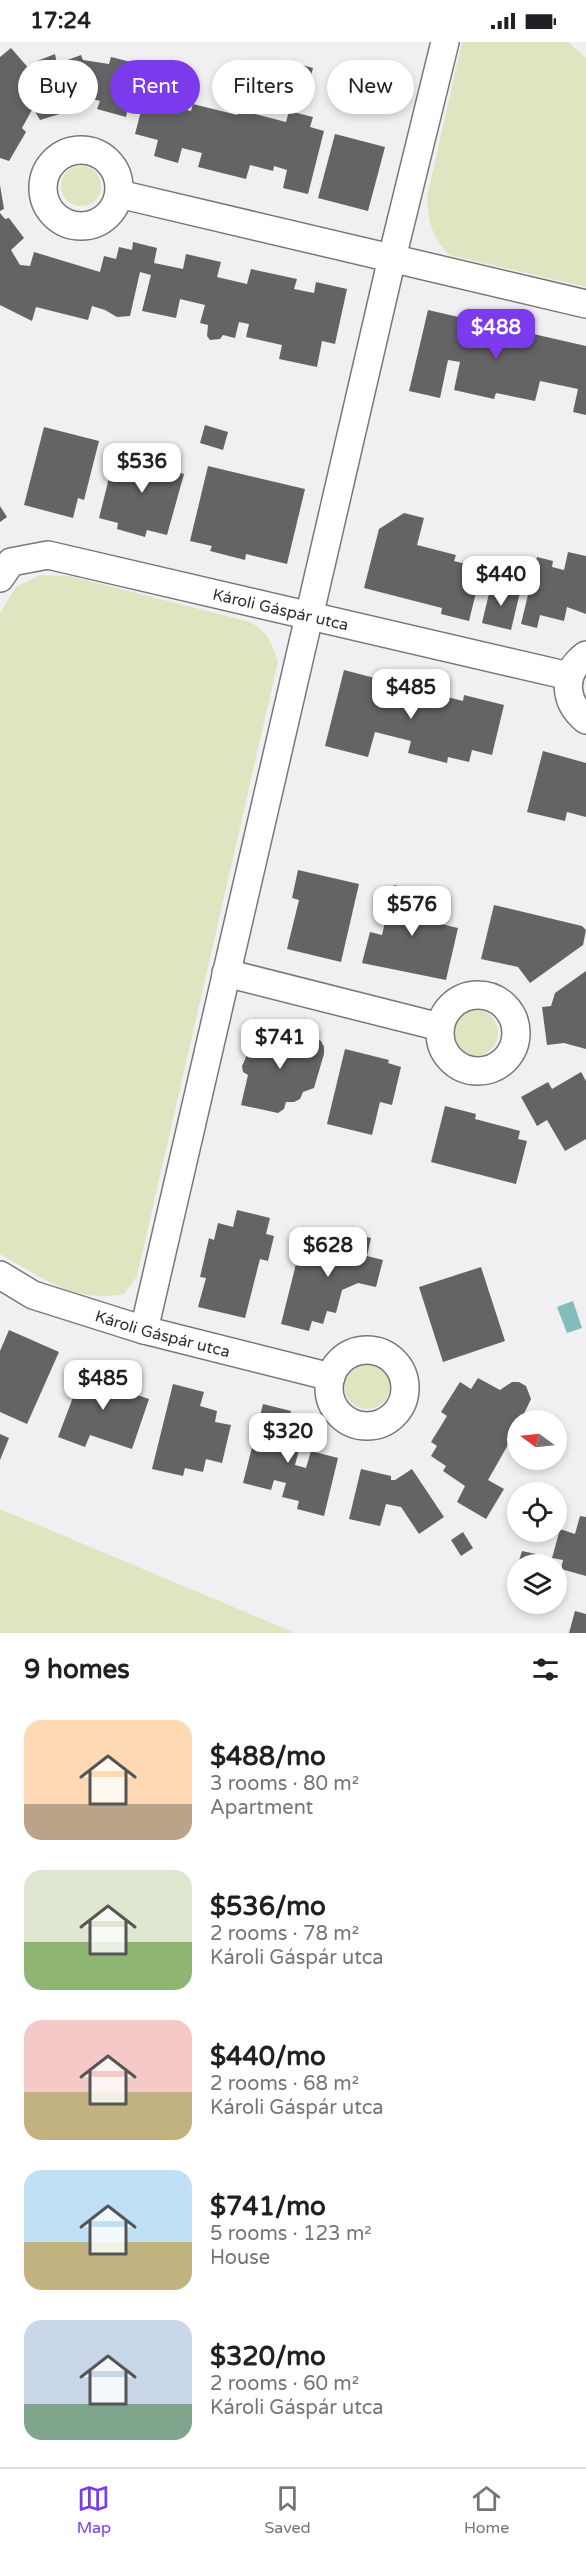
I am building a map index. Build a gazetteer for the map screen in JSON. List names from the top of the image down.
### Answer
{
  "streets": {
    "street": ["Károli Gáspár utca"]
  },
  "north": "left",
  "page": {
    "status": "17:24",
    "chip": [
      "Buy",
      "Rent",
      "Filters",
      "New"
    ],
    "price": [
      "$488",
      "$536",
      "$440",
      "$485",
      "$576",
      "$741",
      "$628",
      "$485",
      "$320"
    ],
    "heading": "9 homes",
    "list": [
      {
        "name": "$488/mo",
        "note": "3 rooms · 80 m² · Apartment"
      },
      {
        "name": "$536/mo",
        "note": "2 rooms · 78 m² · Károli Gáspár utca"
      },
      {
        "name": "$440/mo",
        "note": "2 rooms · 68 m² · Károli Gáspár utca"
      },
      {
        "name": "$741/mo",
        "note": "5 rooms · 123 m² · House"
      },
      {
        "name": "$320/mo",
        "note": "2 rooms · 60 m² · Károli Gáspár utca"
      }
    ],
    "tabs": ["Map", "Saved", "Home"]
  }
}
